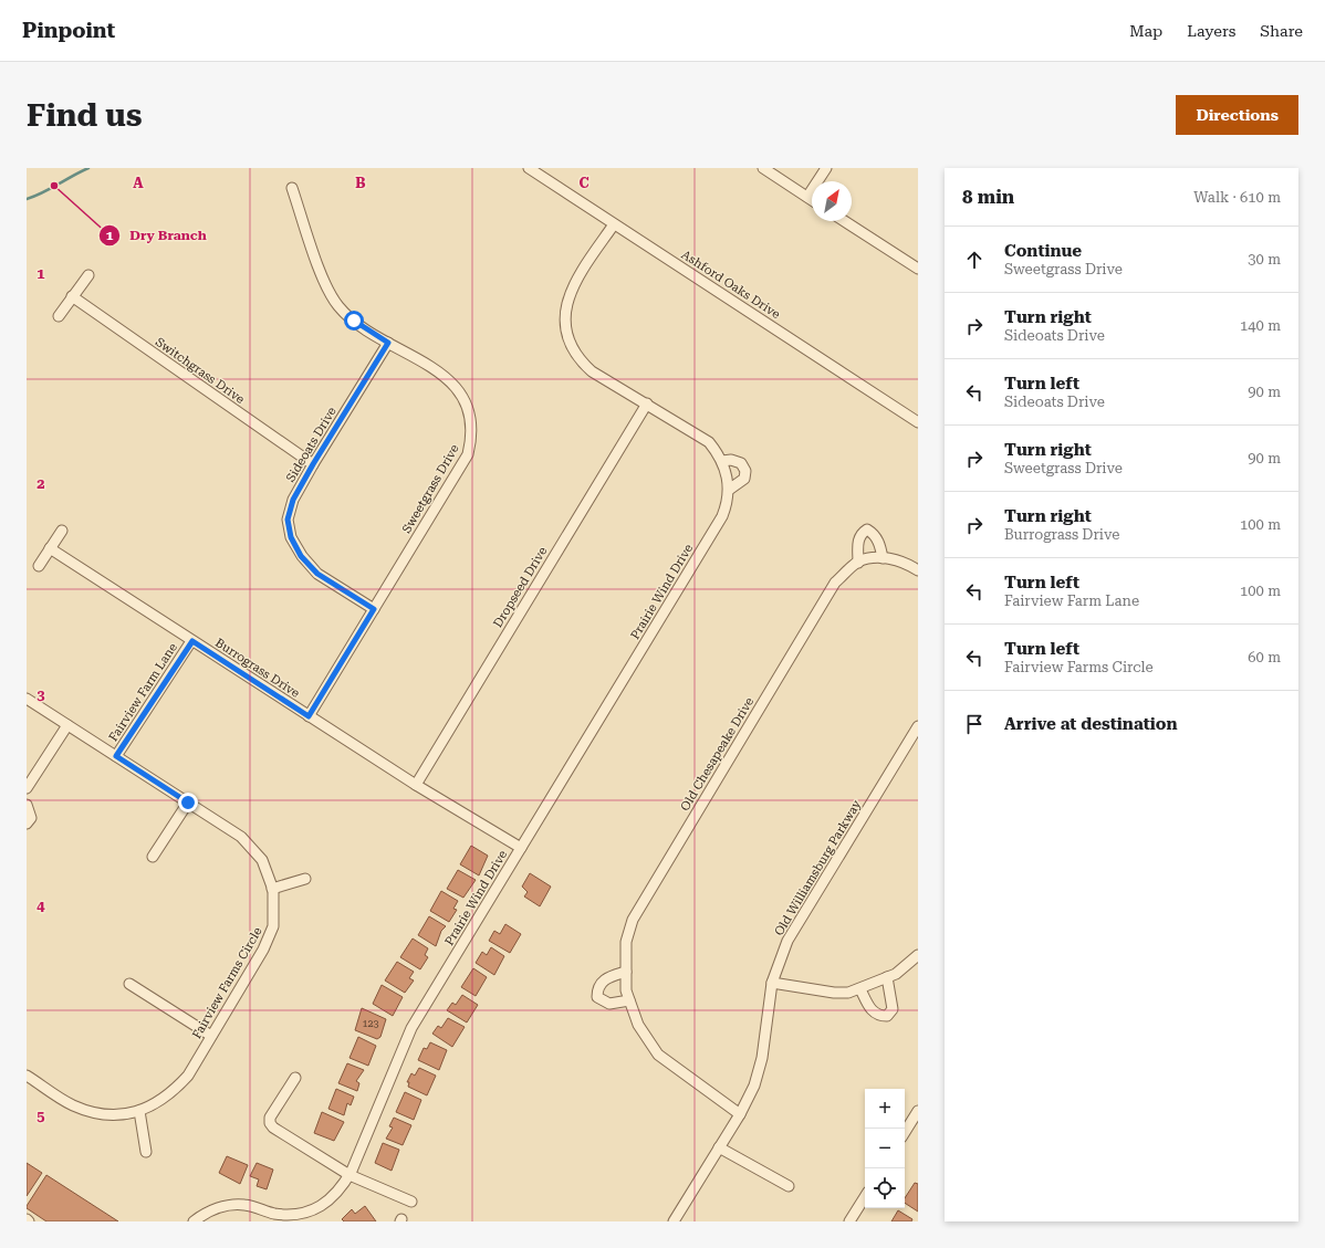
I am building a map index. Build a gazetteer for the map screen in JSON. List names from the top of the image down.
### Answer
{
  "streets": {
    "street": [
      "Ashford Oaks Drive",
      "Switchgrass Drive",
      "Sideoats Drive",
      "Sweetgrass Drive",
      "Dropseed Drive",
      "Prairie Wind Drive",
      "Burrograss Drive",
      "Fairview Farm Lane",
      "Old Chesapeake Drive",
      "Old Williamsburg Parkway",
      "Fairview Farms Circle"
    ]
  },
  "crossings": [
    ["Ashford Oaks Drive", "Prairie Wind Drive"],
    ["Switchgrass Drive", "Sideoats Drive"],
    ["Sideoats Drive", "Sweetgrass Drive"],
    ["Sweetgrass Drive", "Burrograss Drive"],
    ["Dropseed Drive", "Prairie Wind Drive"],
    ["Dropseed Drive", "Burrograss Drive"],
    ["Prairie Wind Drive", "Burrograss Drive"],
    ["Burrograss Drive", "Fairview Farm Lane"],
    ["Fairview Farm Lane", "Fairview Farms Circle"],
    ["Old Chesapeake Drive", "Old Williamsburg Parkway"]
  ],
  "places": ["Dry Branch"],
  "house_numbers": ["123"],
  "north": "top right",
  "page": {
    "header": "Pinpoint",
    "nav": ["Map", "Layers", "Share"],
    "buttons": "Directions",
    "title": "Find us",
    "heading": ["8 min", "Walk · 610 m"],
    "list": [
      ["Continue", "Sweetgrass Drive", "30 m"],
      ["Turn right", "Sideoats Drive", "140 m"],
      ["Turn left", "Sideoats Drive", "90 m"],
      ["Turn right", "Sweetgrass Drive", "90 m"],
      ["Turn right", "Burrograss Drive", "100 m"],
      ["Turn left", "Fairview Farm Lane", "100 m"],
      ["Turn left", "Fairview Farms Circle", "60 m"],
      "Arrive at destination"
    ],
    "map_buttons": ["+", "−"]
  },
  "grid": {
    "columns": ["A", "B", "C"],
    "rows": [
      "1",
      "2",
      "3",
      "4",
      "5"
    ]
  }
}
